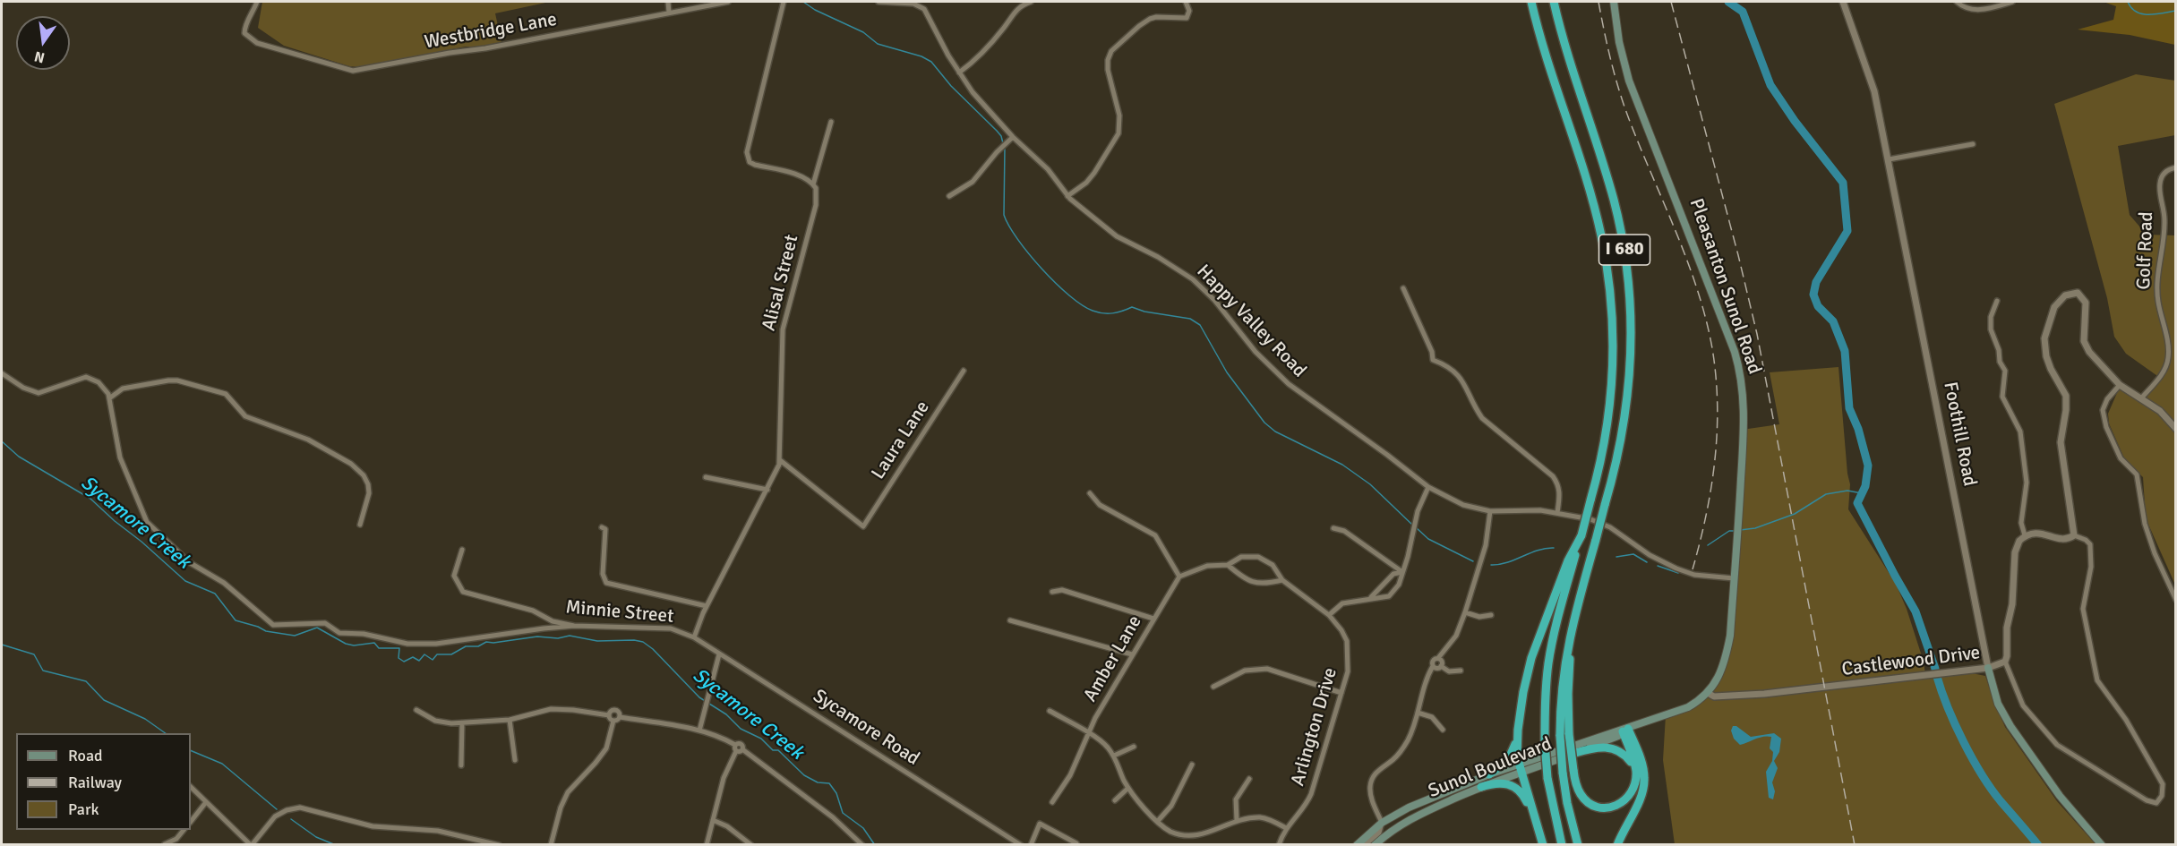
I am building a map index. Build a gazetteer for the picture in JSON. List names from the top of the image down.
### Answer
{
  "streets": {
    "highway": ["I 680"],
    "main road": ["Pleasanton Sunol Road", "Foothill Road", "Sunol Boulevard"],
    "street": [
      "Westbridge Lane",
      "Golf Road",
      "Alisal Street",
      "Happy Valley Road",
      "Laura Lane",
      "Minnie Street",
      "Amber Lane",
      "Castlewood Drive",
      "Arlington Drive",
      "Sycamore Road"
    ]
  },
  "crossings": [
    ["Alisal Street", "Laura Lane"],
    ["Alisal Street", "Minnie Street"],
    ["Alisal Street", "Sycamore Road"],
    ["Pleasanton Sunol Road", "Happy Valley Road"],
    ["Pleasanton Sunol Road", "Castlewood Drive"],
    ["Pleasanton Sunol Road", "Sunol Boulevard"],
    ["Foothill Road", "Castlewood Drive"],
    ["Minnie Street", "Sycamore Road"]
  ],
  "water": ["Sycamore Creek"],
  "legend": ["Road", "Railway", "Park"],
  "north": "bottom"
}
